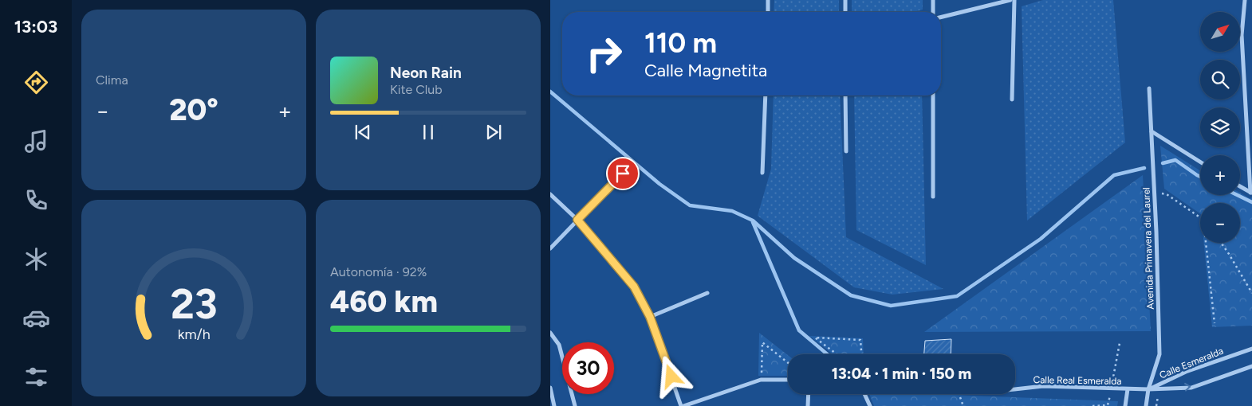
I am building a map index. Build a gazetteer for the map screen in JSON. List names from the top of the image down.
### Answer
{
  "streets": {
    "street": ["Avenida Primavera del Laurel", "Calle Esmeralda", "Calle Real Esmeralda"]
  },
  "crossings": [
    ["Avenida Primavera del Laurel", "Calle Esmeralda"],
    ["Avenida Primavera del Laurel", "Calle Real Esmeralda"],
    ["Calle Esmeralda", "Calle Real Esmeralda"]
  ],
  "north": "top right",
  "page": {
    "tabs": "13:03",
    "tile": [
      "Clima",
      ["Autonomía · 92%", "460 km"]
    ],
    "map_buttons": ["+", "−"],
    "turn": ["110 m", "Calle Magnetita"],
    "song": ["Neon Rain", "Kite Club"],
    "heat": ["−", "20°", "+"],
    "limit": "30",
    "trip": "13:04 · 1 min · 150 m",
    "gauge": ["23", "km/h"]
  }
}
